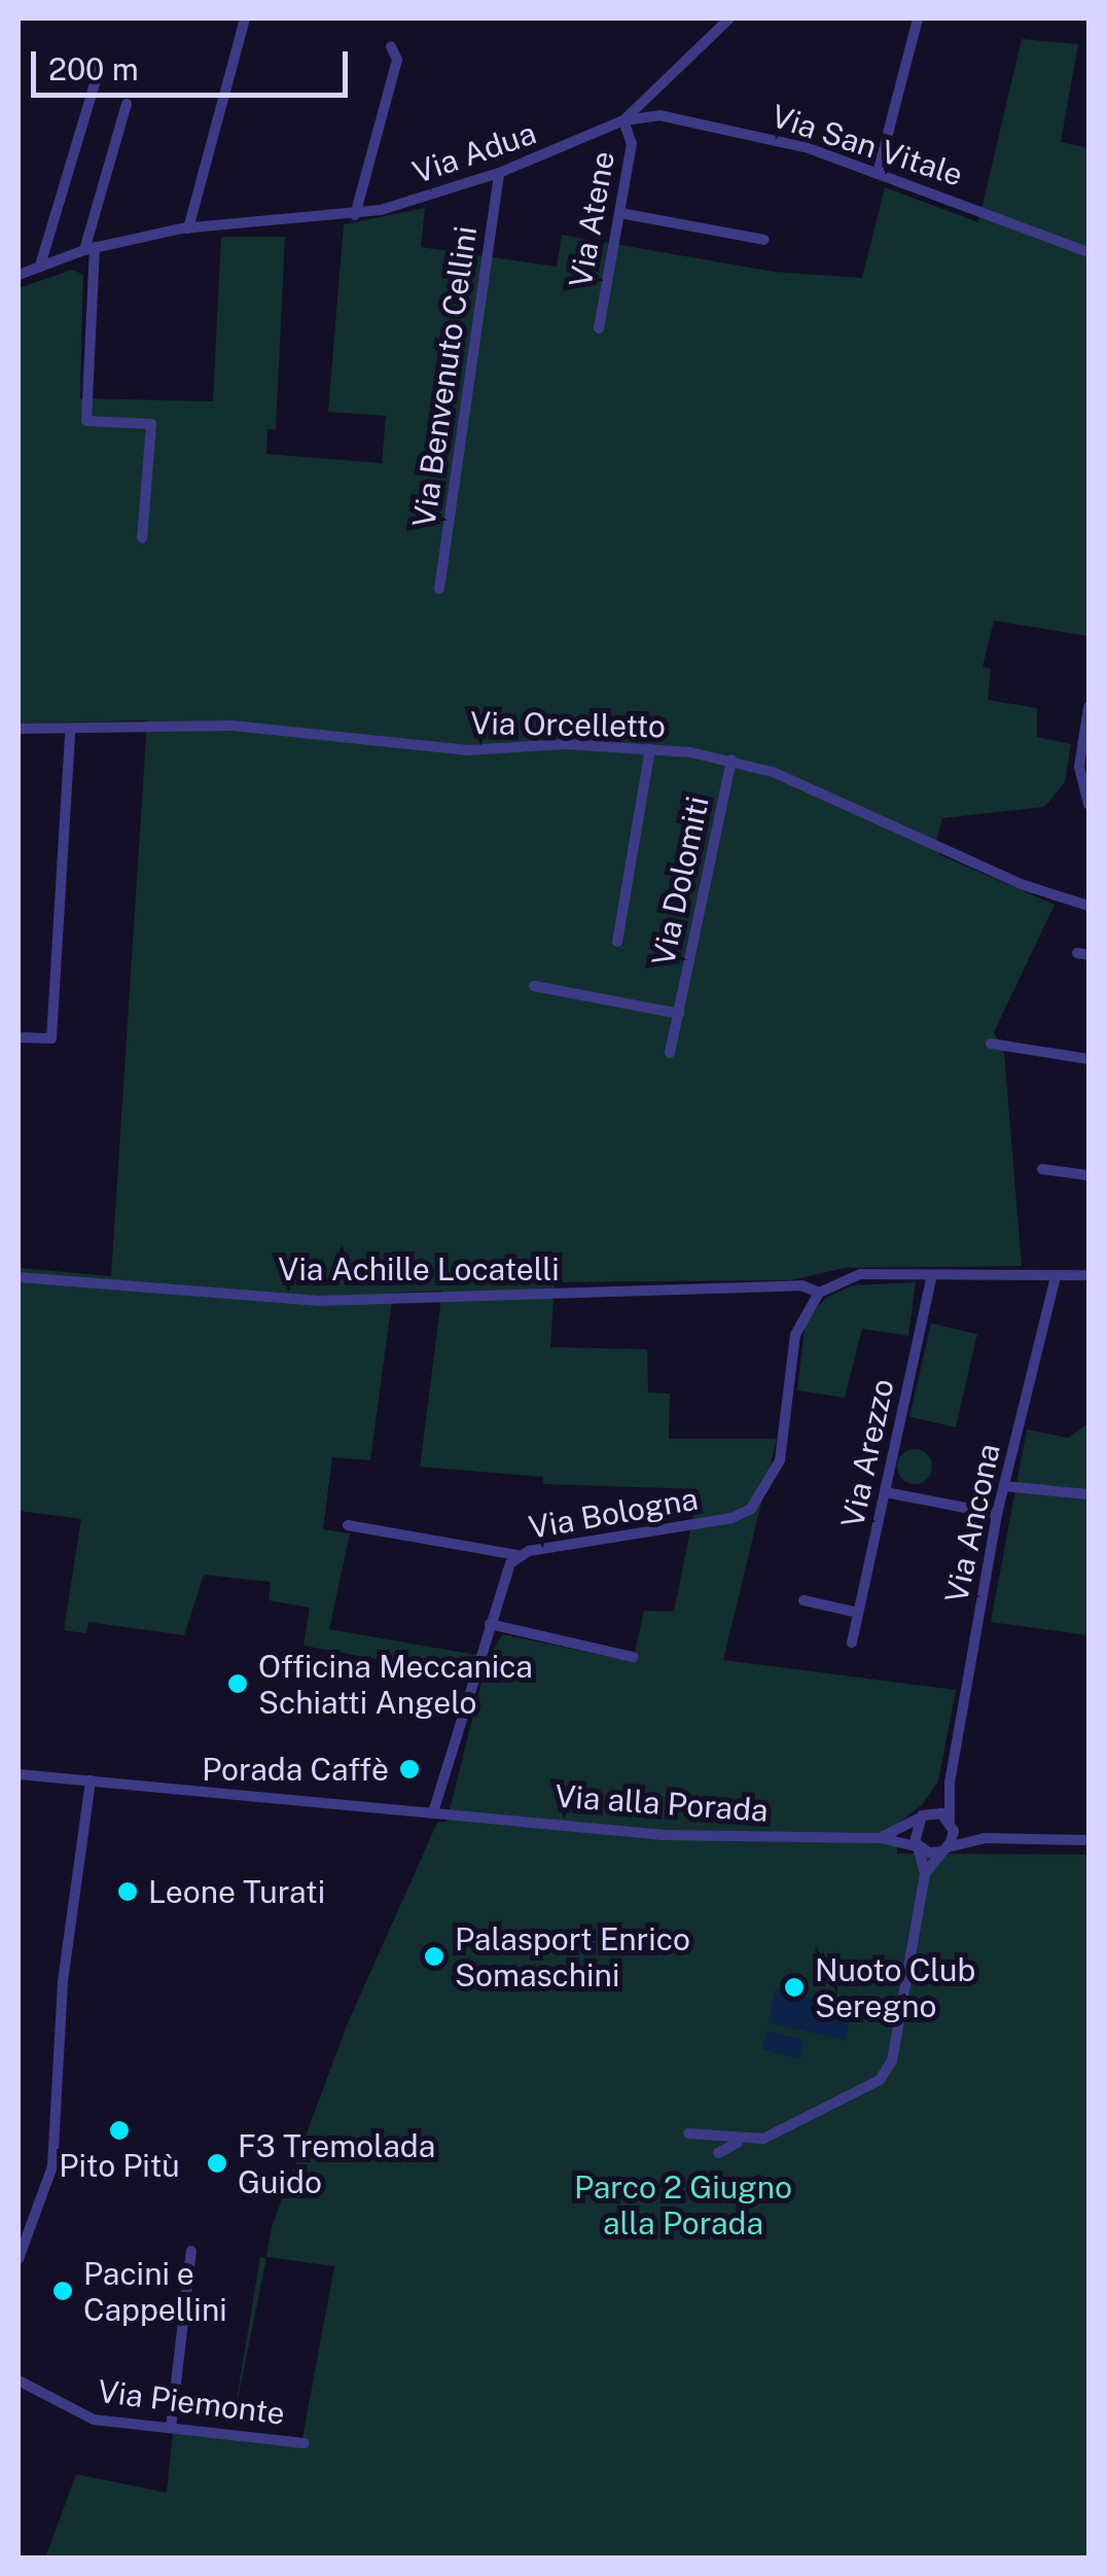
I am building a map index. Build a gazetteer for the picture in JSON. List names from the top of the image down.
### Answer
{
  "streets": {
    "street": [
      "Via San Vitale",
      "Via Adua",
      "Via Atene",
      "Via Benvenuto Cellini",
      "Via Orcelletto",
      "Via Dolomiti",
      "Via Achille Locatelli",
      "Via Arezzo",
      "Via Bologna",
      "Via Ancona",
      "Via alla Porada",
      "Via Piemonte"
    ]
  },
  "crossings": [
    ["Via San Vitale", "Via Adua"],
    ["Via San Vitale", "Via Atene"],
    ["Via Adua", "Via Atene"],
    ["Via Adua", "Via Benvenuto Cellini"],
    ["Via Orcelletto", "Via Dolomiti"],
    ["Via Achille Locatelli", "Via Bologna"],
    ["Via Bologna", "Via alla Porada"],
    ["Via Ancona", "Via alla Porada"]
  ],
  "parks": ["Parco 2 Giugno alla Porada"],
  "places": [
    "Officina Meccanica Schiatti Angelo",
    "Porada Caffè",
    "Leone Turati",
    "Palasport Enrico Somaschini",
    "Nuoto Club Seregno",
    "Pito Pitù",
    "F3 Tremolada Guido",
    "Pacini e Cappellini"
  ],
  "scale_bar": "200 m"
}
